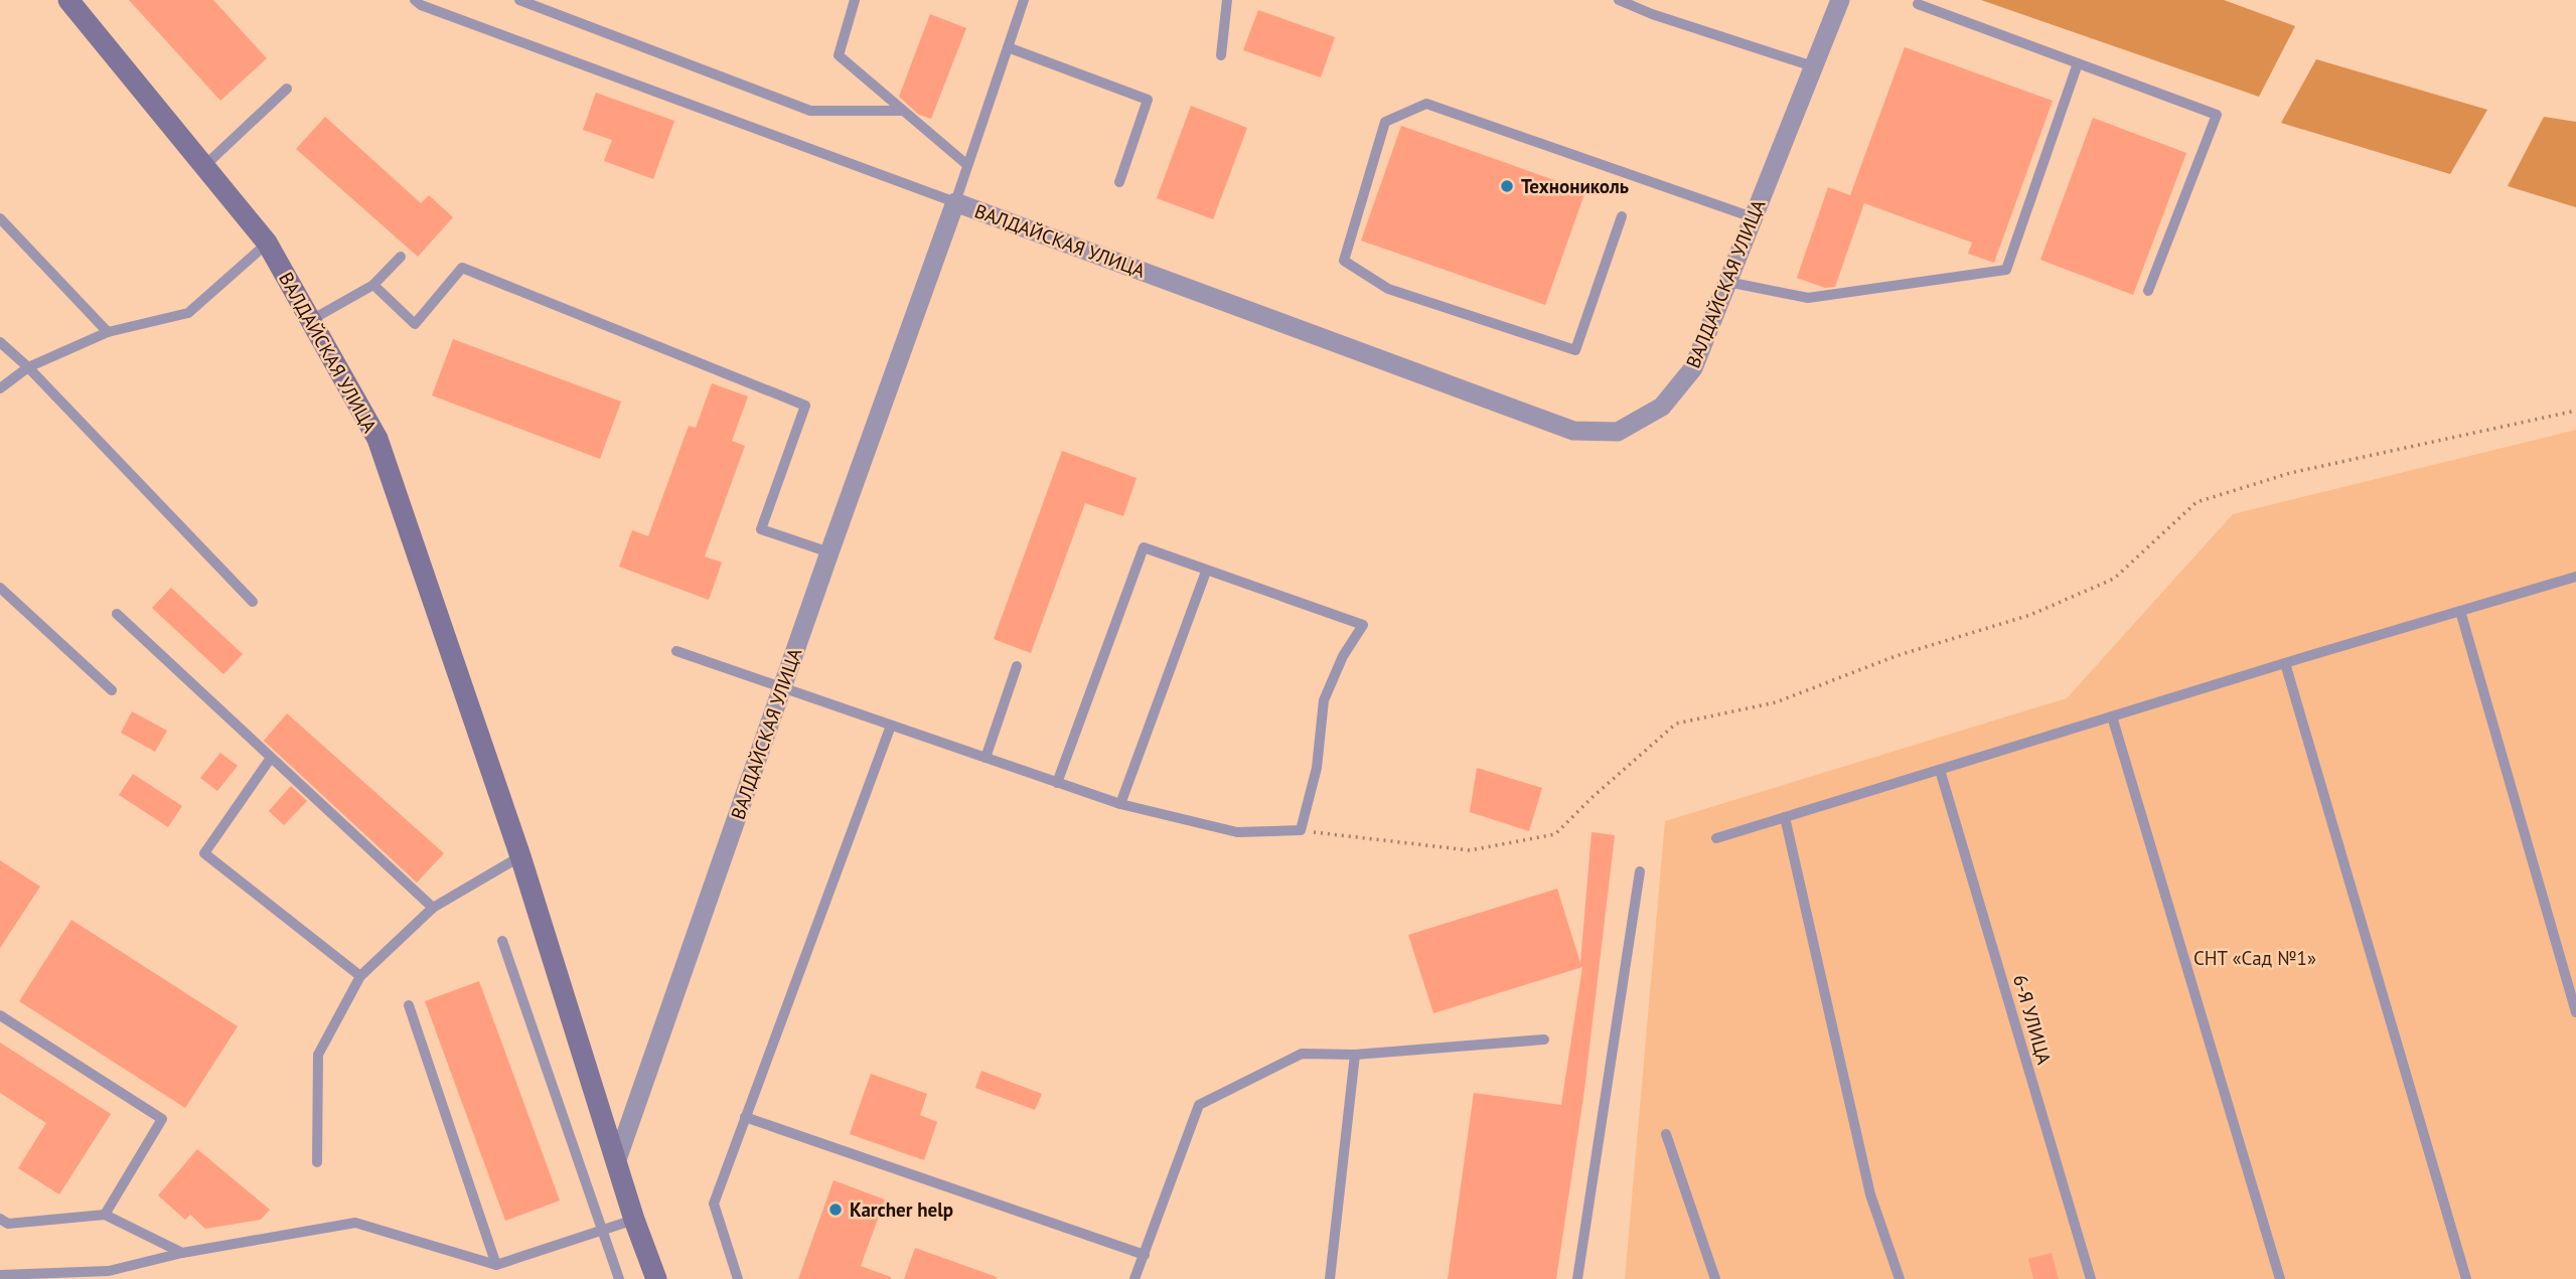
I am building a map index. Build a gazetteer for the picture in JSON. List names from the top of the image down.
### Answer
{
  "streets": {
    "street": ["ВАЛДАЙСКАЯ УЛИЦА"],
    "lane": ["6-Я УЛИЦА"]
  },
  "parks": ["СНТ «Сад №1»"],
  "places": ["Технониколь", "Karcher help"]
}
